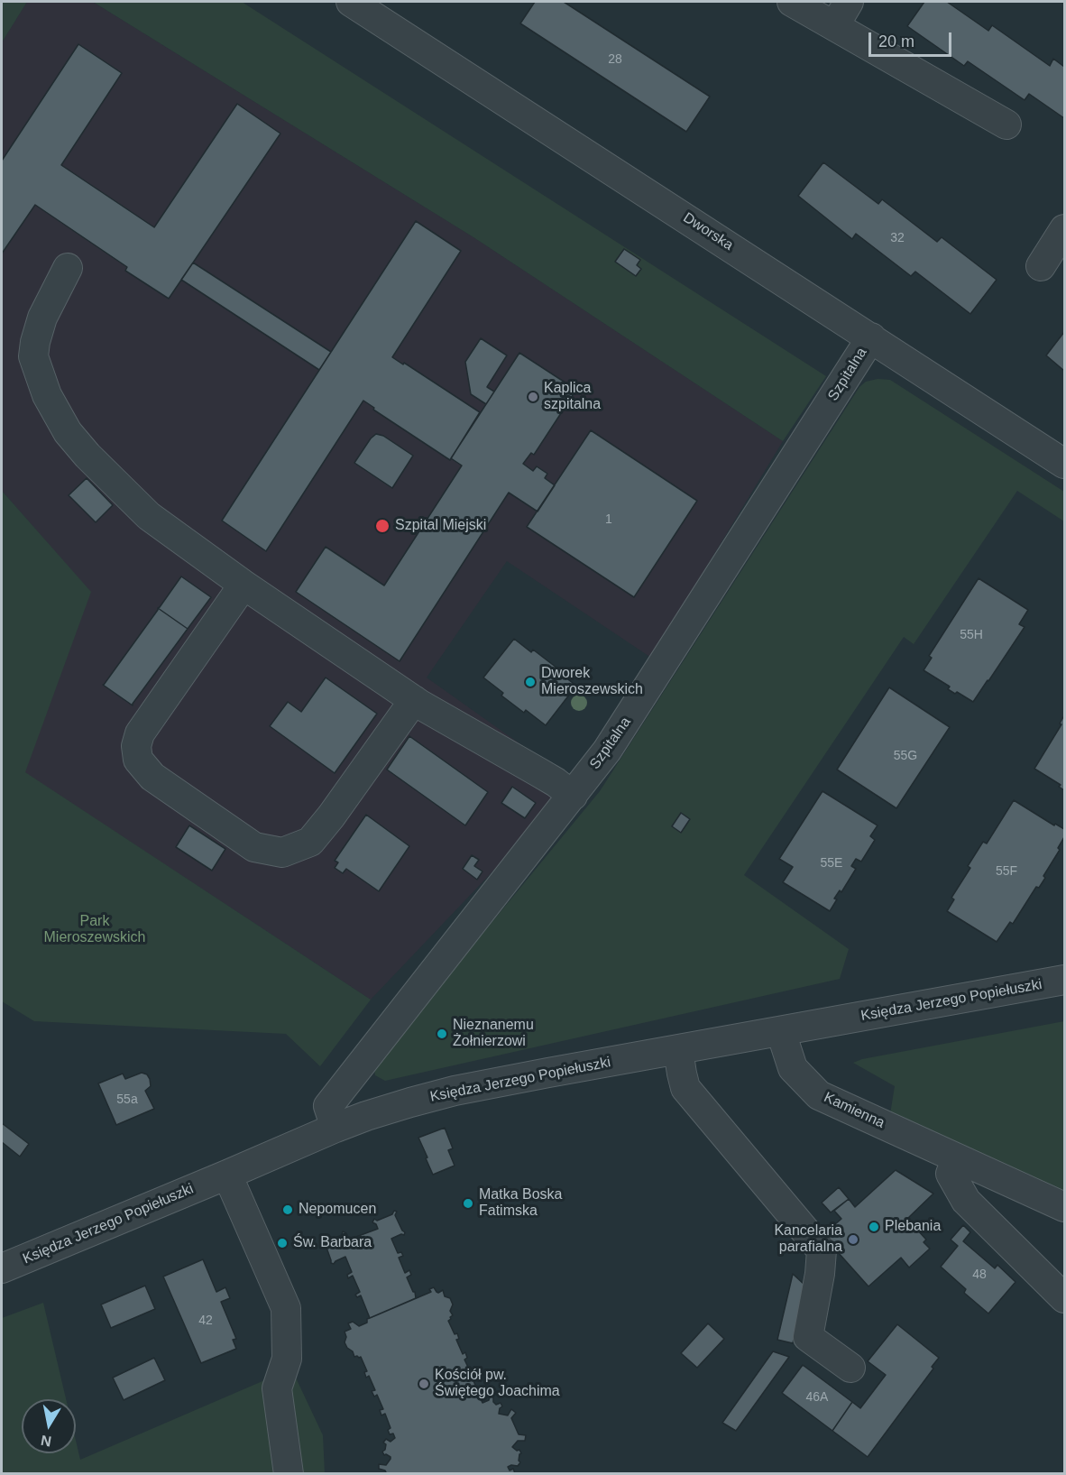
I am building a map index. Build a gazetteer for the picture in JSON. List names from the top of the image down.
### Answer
{
  "streets": {
    "street": [
      "Dworska",
      "Szpitalna",
      "Księdza Jerzego Popiełuszki",
      "Kamienna"
    ]
  },
  "crossings": [
    ["Dworska", "Szpitalna"],
    ["Szpitalna", "Księdza Jerzego Popiełuszki"],
    ["Księdza Jerzego Popiełuszki", "Kamienna"]
  ],
  "parks": ["Park Mieroszewskich"],
  "places": [
    "Kaplica szpitalna",
    "Szpital Miejski",
    "Dworek Mieroszewskich",
    "Nieznanemu Żołnierzowi",
    "Matka Boska Fatimska",
    "Nepomucen",
    "Plebania",
    "Kancelaria parafialna",
    "Św. Barbara",
    "Kościół pw. Świętego Joachima"
  ],
  "house_numbers": [
    "28",
    "32",
    "1",
    "55H",
    "55G",
    "55E",
    "55F",
    "55a",
    "48",
    "42",
    "46A"
  ],
  "scale_bar": "20 m",
  "north": "bottom"
}
